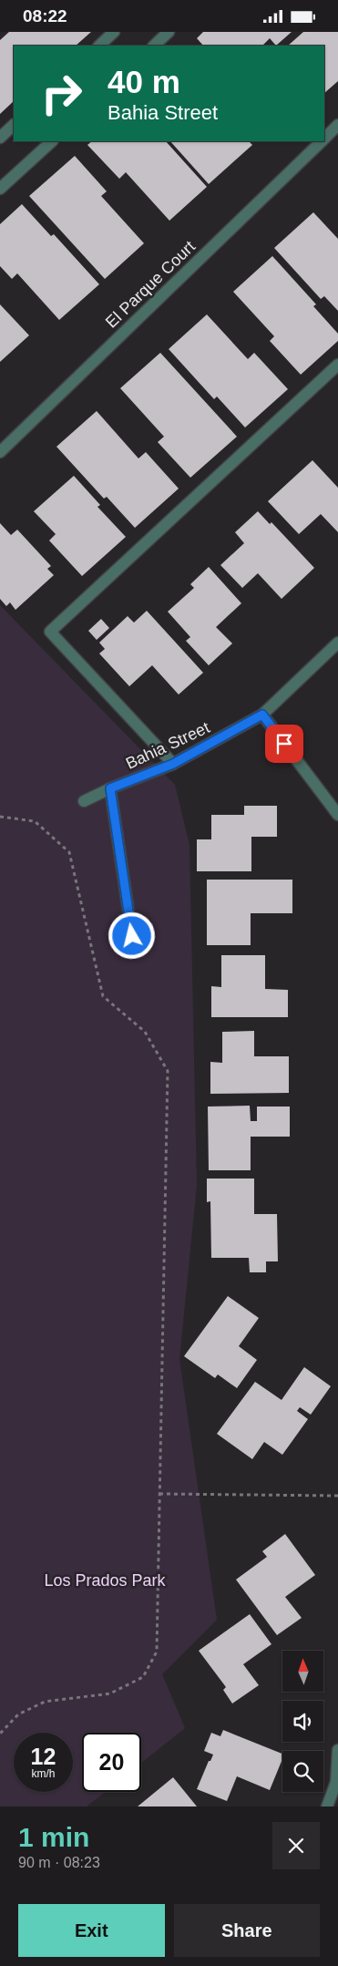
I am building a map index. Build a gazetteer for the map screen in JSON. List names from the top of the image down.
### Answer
{
  "streets": {
    "street": ["El Parque Court", "Bahia Street"]
  },
  "parks": ["Los Prados Park"],
  "north": "top",
  "page": {
    "status": "08:22",
    "turn": ["40 m", "Bahia Street"],
    "speed": "12 km/h",
    "limit": "20",
    "heading": ["1 min", "90 m · 08:23"],
    "buttons": ["Exit", "Share"]
  }
}
